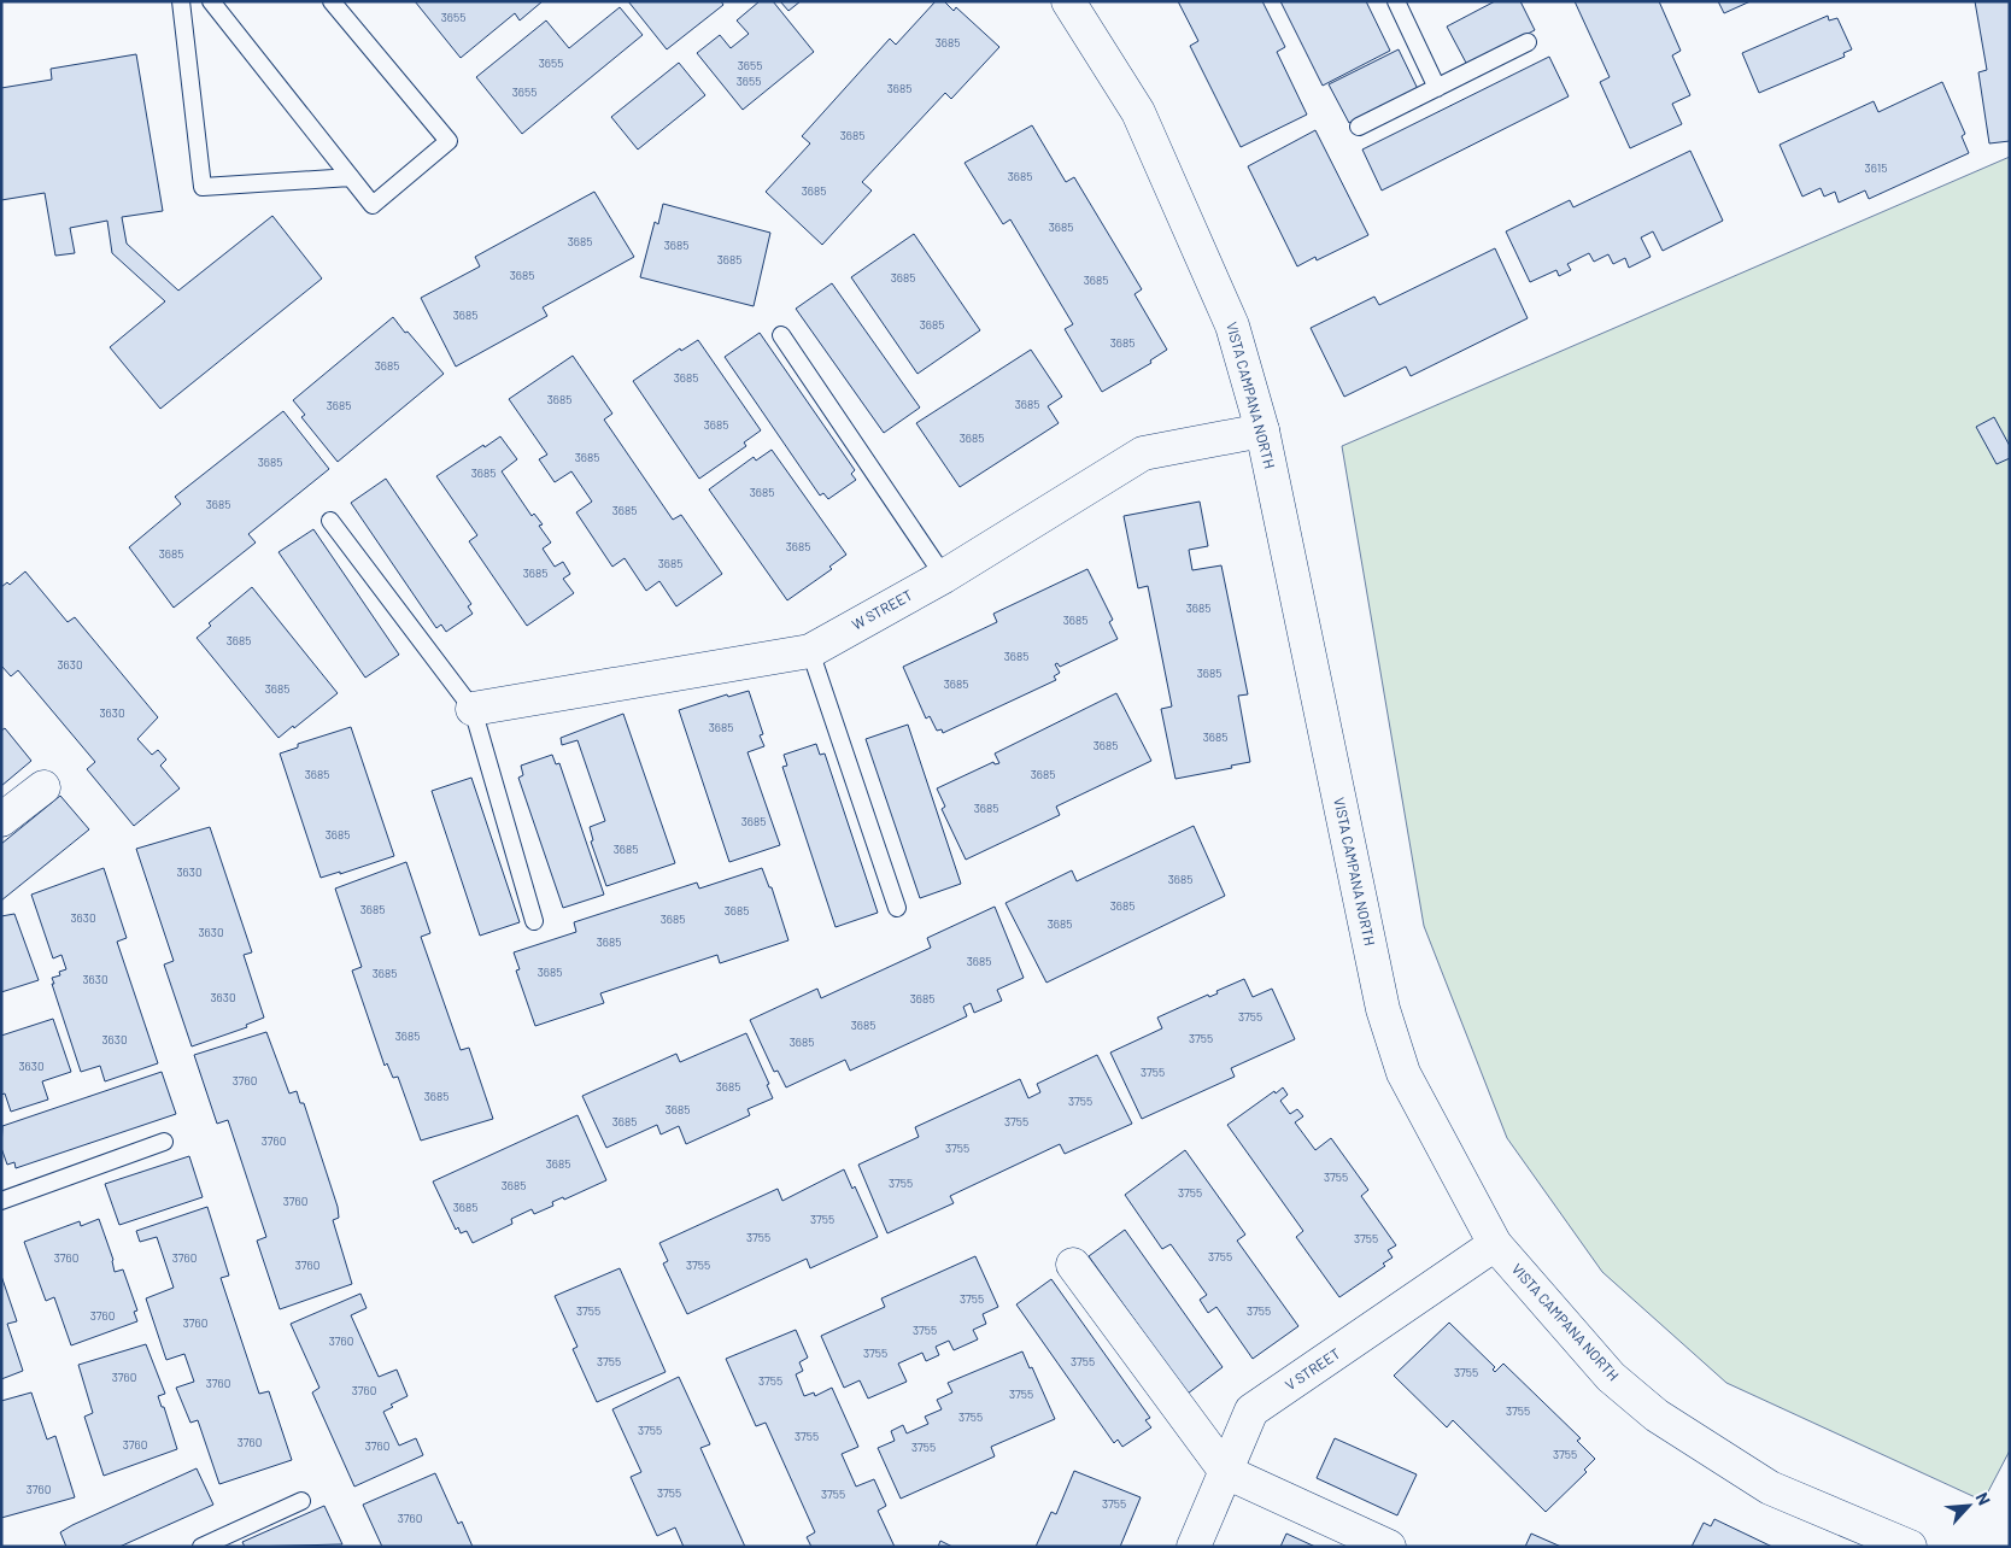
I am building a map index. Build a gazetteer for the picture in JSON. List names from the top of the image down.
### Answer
{
  "streets": {
    "street": ["VISTA CAMPANA NORTH", "W STREET", "V STREET"]
  },
  "crossings": [
    ["VISTA CAMPANA NORTH", "W STREET"],
    ["VISTA CAMPANA NORTH", "V STREET"]
  ],
  "house_numbers": [
    "3655",
    "3685",
    "3655",
    "3655",
    "3655",
    "3685",
    "3655",
    "3685",
    "3615",
    "3685",
    "3685",
    "3685",
    "3685",
    "3685",
    "3685",
    "3685",
    "3685",
    "3685",
    "3685",
    "3685",
    "3685",
    "3685",
    "3685",
    "3685",
    "3685",
    "3685",
    "3685",
    "3685",
    "3685",
    "3685",
    "3685",
    "3685",
    "3685",
    "3685",
    "3685",
    "3685",
    "3685",
    "3685",
    "3685",
    "3685",
    "3685",
    "3685",
    "3630",
    "3685",
    "3685",
    "3685",
    "3630",
    "3685",
    "3685",
    "3685",
    "3685",
    "3685",
    "3685",
    "3685",
    "3685",
    "3685",
    "3630",
    "3685",
    "3685",
    "3685",
    "3685",
    "3630",
    "3685",
    "3685",
    "3630",
    "3685",
    "3685",
    "3685",
    "3685",
    "3630",
    "3630",
    "3685",
    "3755",
    "3685",
    "3685",
    "3755",
    "3630",
    "3685",
    "3630",
    "3755",
    "3760",
    "3685",
    "3685",
    "3755",
    "3685",
    "3685",
    "3755",
    "3760",
    "3755",
    "3685",
    "3755",
    "3755",
    "3685",
    "3755",
    "3760",
    "3685",
    "3755",
    "3755",
    "3755",
    "3755",
    "3760",
    "3760",
    "3760",
    "3755",
    "3755",
    "3755",
    "3755",
    "3760",
    "3760",
    "3755",
    "3760",
    "3755",
    "3755",
    "3755",
    "3755",
    "3760",
    "3755",
    "3760",
    "3760",
    "3755",
    "3755",
    "3755",
    "3755",
    "3755",
    "3760",
    "3760",
    "3760",
    "3755",
    "3755",
    "3760",
    "3755",
    "3755",
    "3755",
    "3760"
  ],
  "north": "top right"
}
